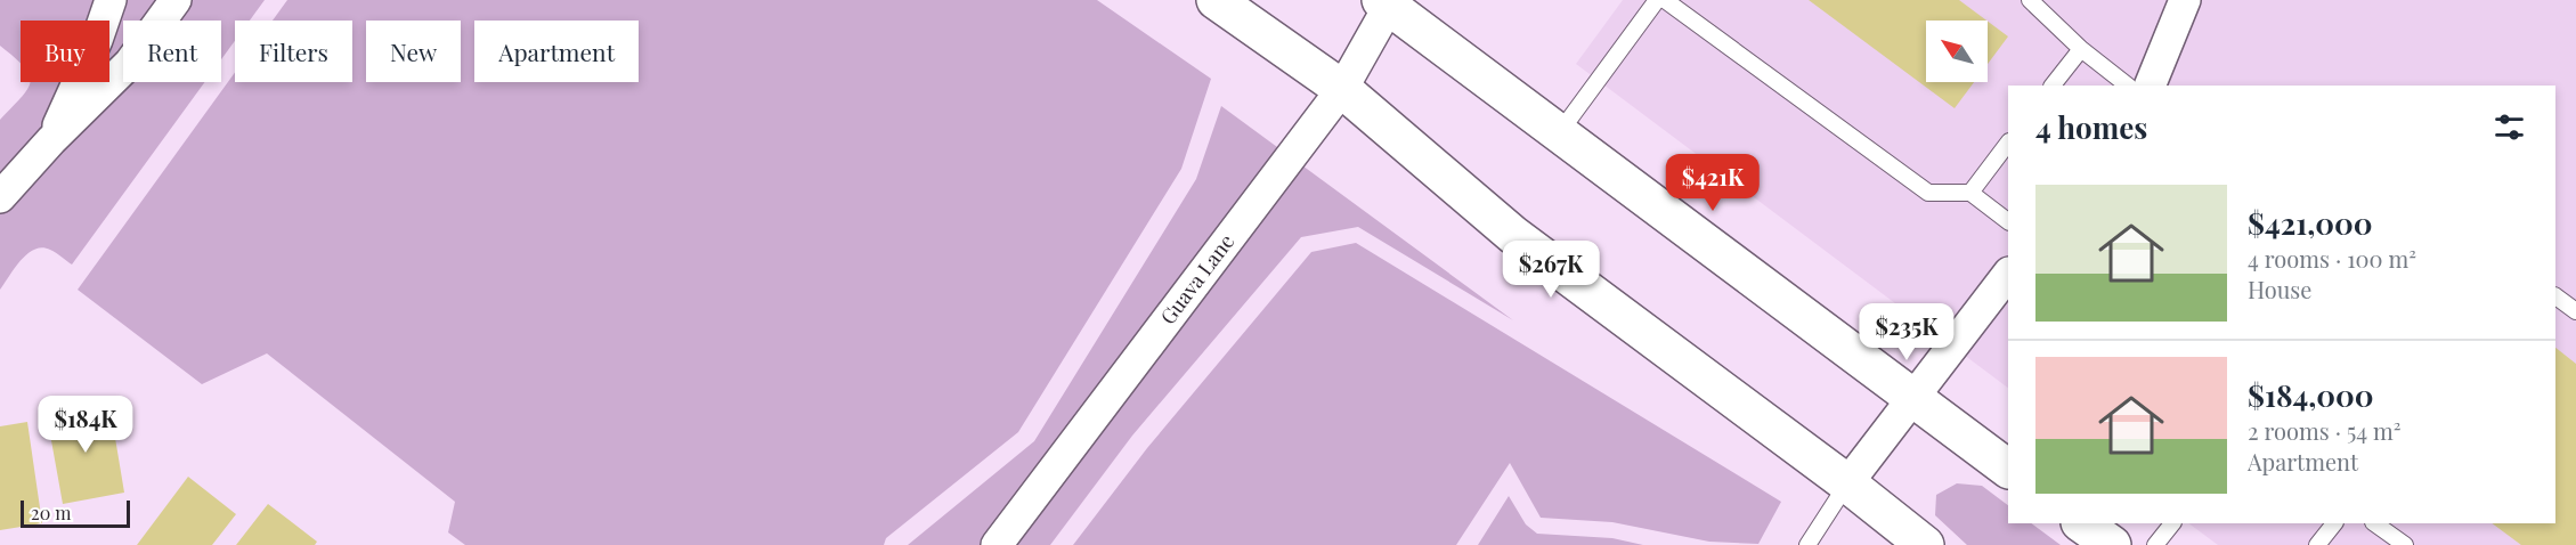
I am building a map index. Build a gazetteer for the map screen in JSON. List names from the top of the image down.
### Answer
{
  "streets": {
    "street": ["Guava Lane"]
  },
  "scale_bar": "20 m",
  "north": "top left",
  "page": {
    "chip": [
      "Buy",
      "Rent",
      "Filters",
      "New",
      "Apartment"
    ],
    "heading": "4 homes",
    "price": [
      "$421K",
      "$267K",
      "$235K",
      "$184K"
    ],
    "list": [
      {
        "name": "$421,000",
        "note": "4 rooms · 100 m² · House"
      },
      {
        "name": "$184,000",
        "note": "2 rooms · 54 m² · Apartment"
      }
    ],
    "scale": "20 m"
  }
}
